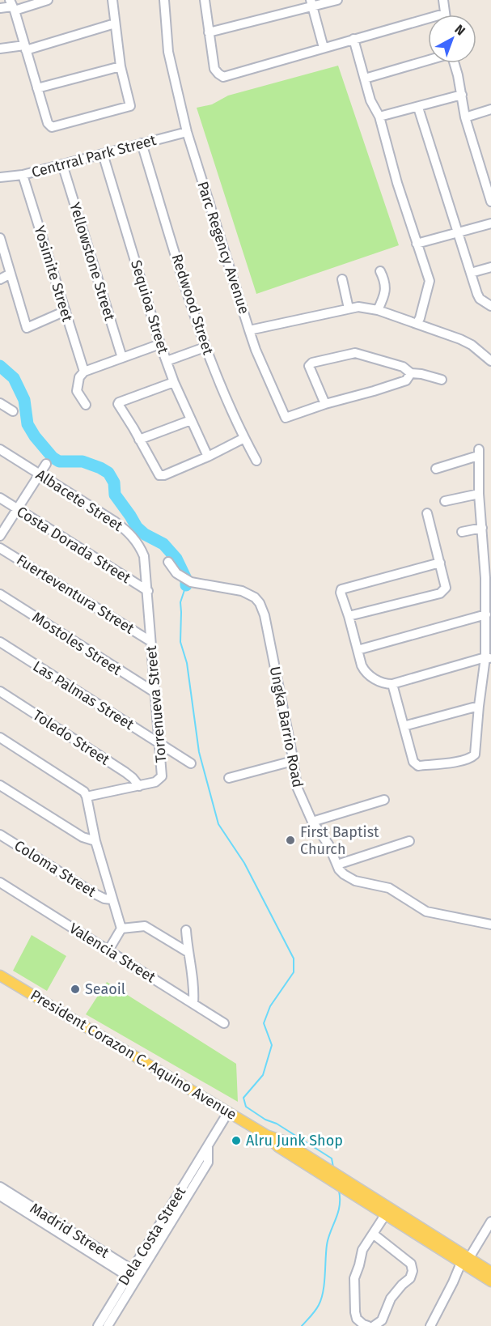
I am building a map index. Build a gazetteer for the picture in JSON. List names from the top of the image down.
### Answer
{
  "streets": {
    "main road": ["President Corazon C. Aquino Avenue"],
    "street": [
      "Centrral Park Street",
      "Parc Regency Avenue",
      "Yellowstone Street",
      "Yosimite Street",
      "Redwood Street",
      "Sequioa Street",
      "Albacete Street",
      "Costa Dorada Street",
      "Fuerteventura Street",
      "Mostoles Street",
      "Las Palmas Street",
      "Torrenueva Street",
      "Ungka Barrio Road",
      "Toledo Street",
      "Coloma Street",
      "Valencia Street",
      "Madrid Street",
      "Dela Costa Street"
    ]
  },
  "crossings": [
    ["Centrral Park Street", "Parc Regency Avenue"],
    ["Centrral Park Street", "Yellowstone Street"],
    ["Centrral Park Street", "Yosimite Street"],
    ["Centrral Park Street", "Redwood Street"],
    ["Centrral Park Street", "Sequioa Street"],
    ["Albacete Street", "Costa Dorada Street"],
    ["Albacete Street", "Torrenueva Street"],
    ["Costa Dorada Street", "Torrenueva Street"],
    ["Fuerteventura Street", "Torrenueva Street"],
    ["Mostoles Street", "Torrenueva Street"],
    ["Las Palmas Street", "Torrenueva Street"],
    ["Torrenueva Street", "Toledo Street"],
    ["President Corazon C. Aquino Avenue", "Dela Costa Street"],
    ["Madrid Street", "Dela Costa Street"]
  ],
  "places": ["First Baptist Church", "Seaoil", "Alru Junk Shop"],
  "north": "top right"
}
